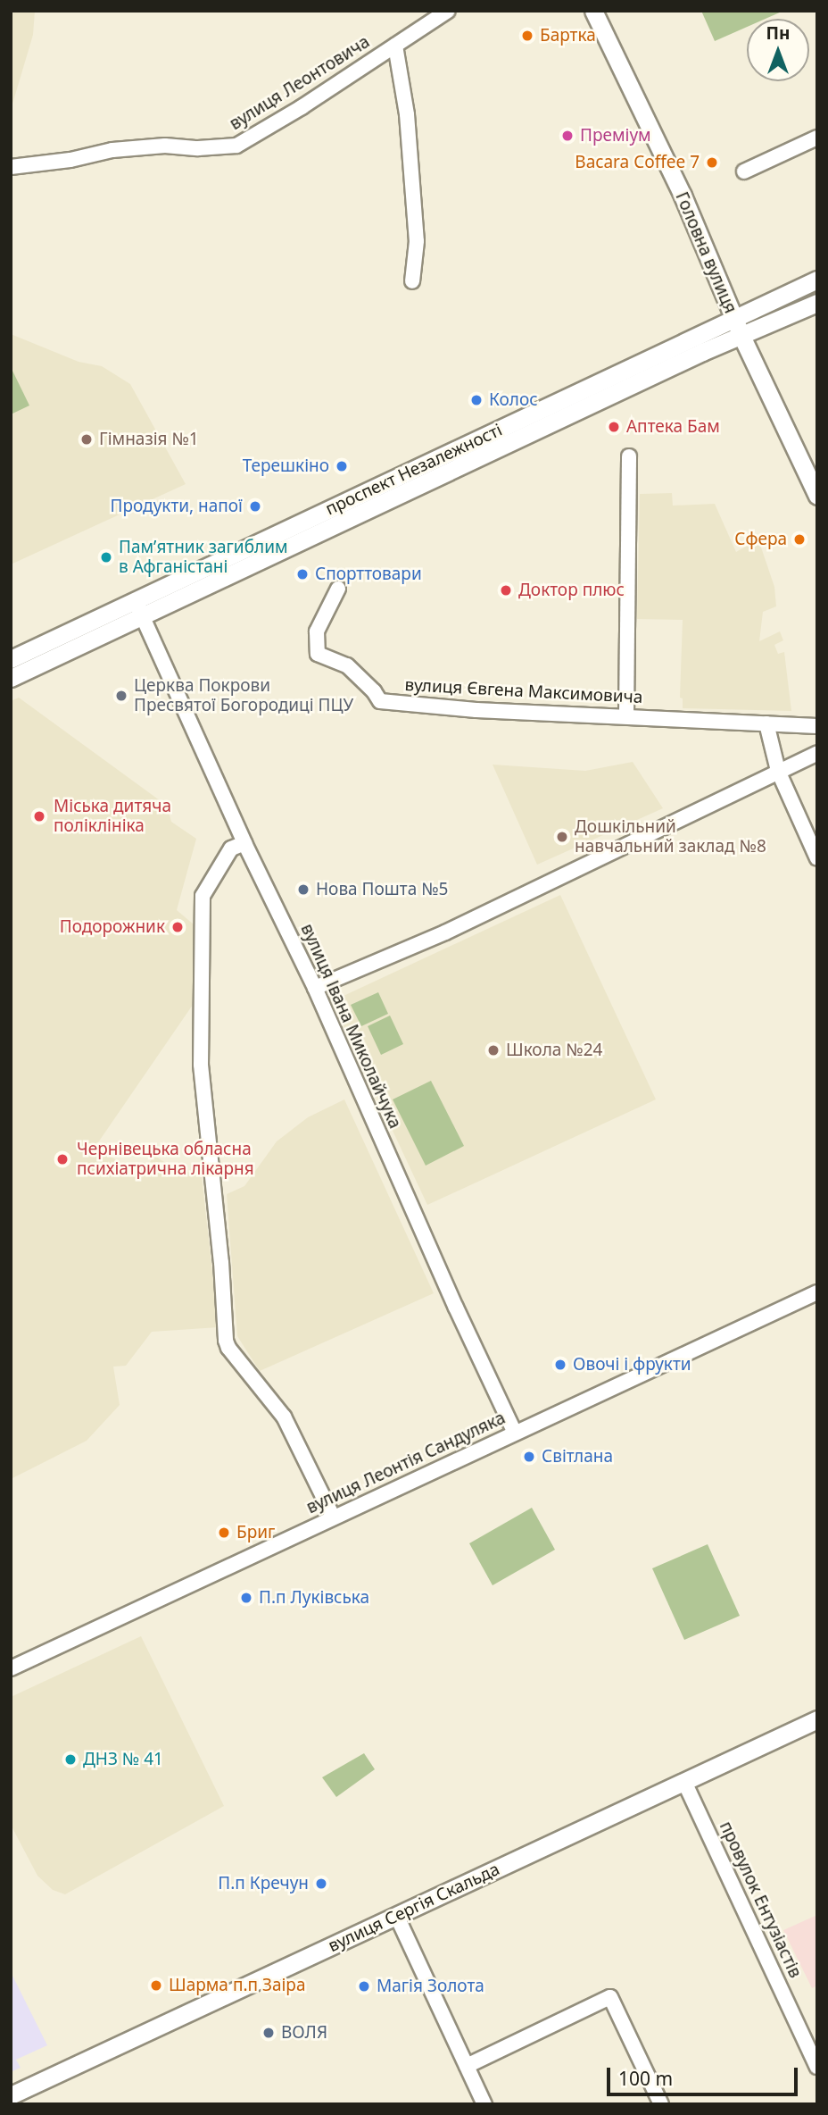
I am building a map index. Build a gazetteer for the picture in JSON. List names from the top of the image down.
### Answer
{
  "streets": {
    "main road": ["Головна вулиця", "проспект Незалежності", "вулиця Сергія Скальда"],
    "street": [
      "вулиця Леонтовича",
      "вулиця Євгена Максимовича",
      "вулиця Івана Миколайчука",
      "вулиця Леонтія Сандуляка",
      "провулок Ентузіастів"
    ]
  },
  "crossings": [
    ["Головна вулиця", "проспект Незалежності"],
    ["проспект Незалежності", "вулиця Івана Миколайчука"],
    ["вулиця Івана Миколайчука", "вулиця Леонтія Сандуляка"],
    ["провулок Ентузіастів", "вулиця Сергія Скальда"]
  ],
  "places": [
    "Бартка",
    "Преміум",
    "Bacara Coffee 7",
    "Колос",
    "Аптека Бам",
    "Гімназія №1",
    "Терешкіно",
    "Продукти, напої",
    "Сфера",
    "Пам’ятник загиблим в Афганістані",
    "Спорттовари",
    "Доктор плюс",
    "Церква Покрови Пресвятої Богородиці ПЦУ",
    "Міська дитяча поліклініка",
    "Дошкільний навчальний заклад №8",
    "Нова Пошта №5",
    "Подорожник",
    "Школа №24",
    "Чернівецька обласна психіатрична лікарня",
    "Овочі і фрукти",
    "Світлана",
    "Бриг",
    "П.п Луківська",
    "ДНЗ № 41",
    "П.п Кречун",
    "Шарма п.п Заіра",
    "Магія Золота",
    "ВОЛЯ"
  ],
  "scale_bar": "100 m",
  "north": "top"
}
